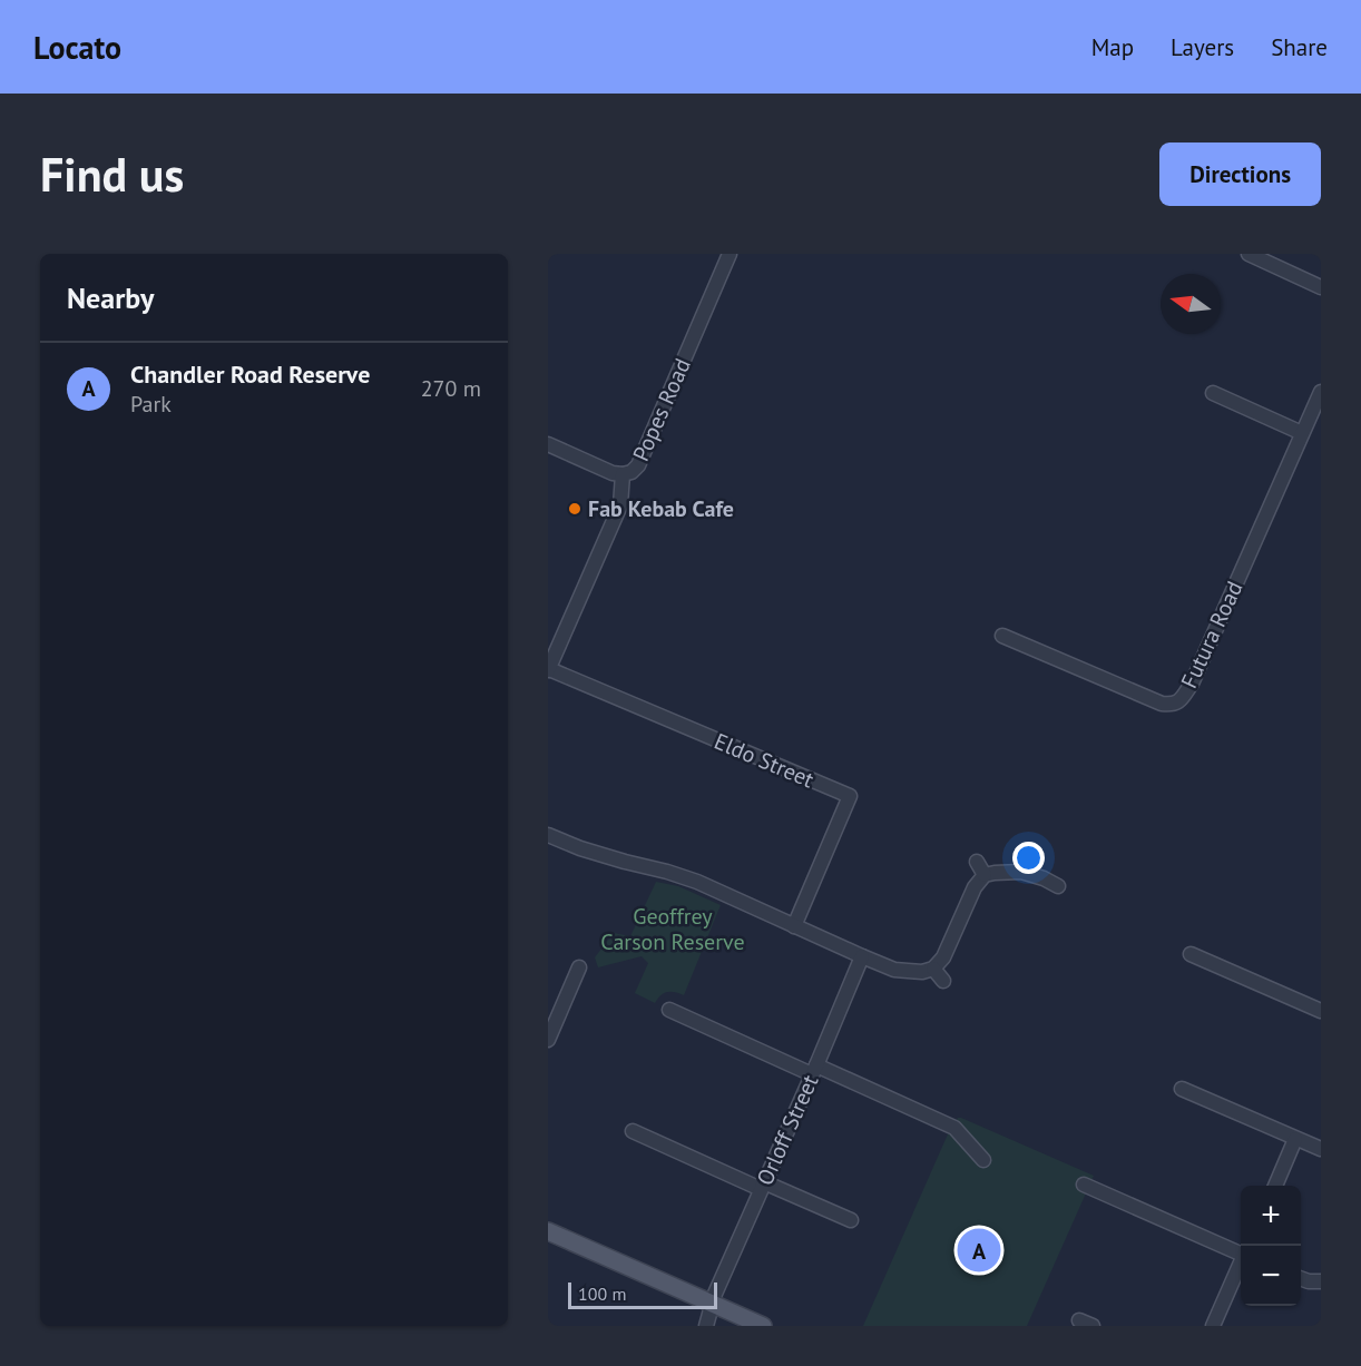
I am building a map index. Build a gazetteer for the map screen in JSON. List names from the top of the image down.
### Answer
{
  "streets": {
    "street": [
      "Popes Road",
      "Futura Road",
      "Eldo Street",
      "Orloff Street"
    ]
  },
  "crossings": [
    ["Popes Road", "Eldo Street"]
  ],
  "parks": ["Geoffrey Carson Reserve"],
  "places": ["Fab Kebab Cafe"],
  "scale_bar": "100 m",
  "north": "left",
  "page": {
    "header": "Locato",
    "nav": ["Map", "Layers", "Share"],
    "buttons": "Directions",
    "title": "Find us",
    "heading": "Nearby",
    "list": [
      {
        "mark": "A",
        "name": "Chandler Road Reserve",
        "note": "Park",
        "value": "270 m"
      }
    ],
    "map_buttons": ["+", "−"],
    "pins": "A",
    "scale": "100 m"
  }
}
